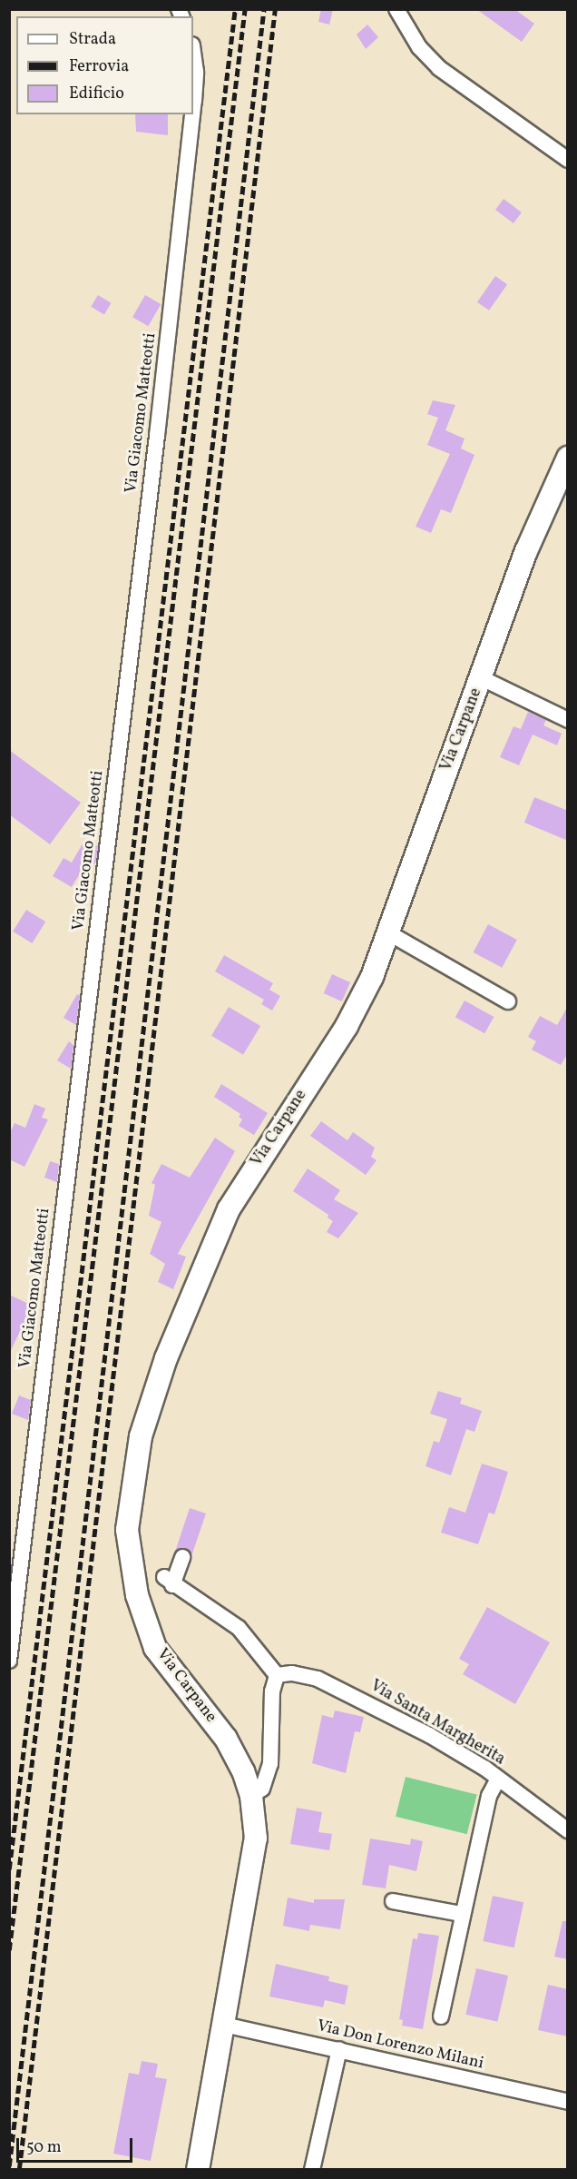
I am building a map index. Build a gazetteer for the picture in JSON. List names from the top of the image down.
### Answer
{
  "streets": {
    "street": [
      "Via Giacomo Matteotti",
      "Via Carpane",
      "Via Santa Margherita",
      "Via Don Lorenzo Milani"
    ]
  },
  "crossings": [
    ["Via Carpane", "Via Don Lorenzo Milani"]
  ],
  "legend": ["Strada", "Ferrovia", "Edificio"],
  "scale_bar": "50 m"
}
